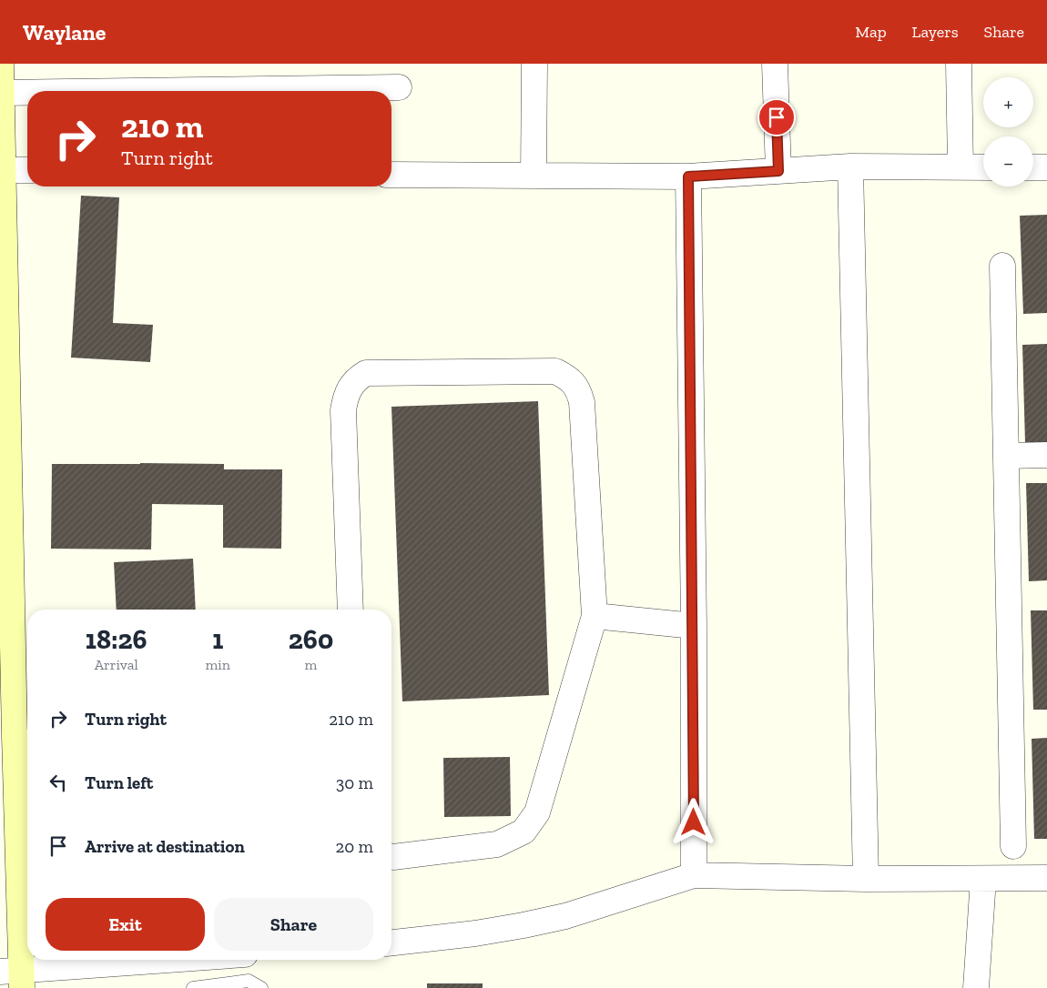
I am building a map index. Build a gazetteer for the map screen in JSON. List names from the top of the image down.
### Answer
{
  "page": {
    "header": "Waylane",
    "nav": ["Map", "Layers", "Share"],
    "map_buttons": ["+", "−"],
    "turn": ["210 m", "Turn right"],
    "eta": [
      "18:26",
      "Arrival",
      "1",
      "min",
      "260",
      "m"
    ],
    "list": [
      {
        "name": "Turn right",
        "value": "210 m"
      },
      {
        "name": "Turn left",
        "value": "30 m"
      },
      {
        "name": "Arrive at destination",
        "value": "20 m"
      }
    ],
    "buttons": ["Exit", "Share"]
  }
}
